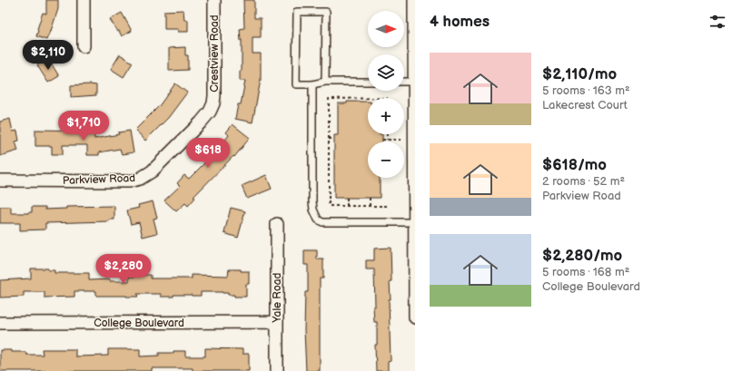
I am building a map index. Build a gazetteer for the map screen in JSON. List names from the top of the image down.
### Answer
{
  "streets": {
    "street": [
      "Crestview Road",
      "Parkview Road",
      "Yale Road",
      "College Boulevard"
    ]
  },
  "crossings": [
    ["Crestview Road", "Parkview Road"],
    ["Yale Road", "College Boulevard"]
  ],
  "north": "right",
  "page": {
    "heading": "4 homes",
    "map_buttons": ["+", "−"],
    "price": [
      "$2,110",
      "$1,710",
      "$618",
      "$2,280"
    ],
    "list": [
      {
        "name": "$2,110/mo",
        "note": "5 rooms · 163 m² · Lakecrest Court"
      },
      {
        "name": "$618/mo",
        "note": "2 rooms · 52 m² · Parkview Road"
      },
      {
        "name": "$2,280/mo",
        "note": "5 rooms · 168 m² · College Boulevard"
      }
    ]
  }
}
